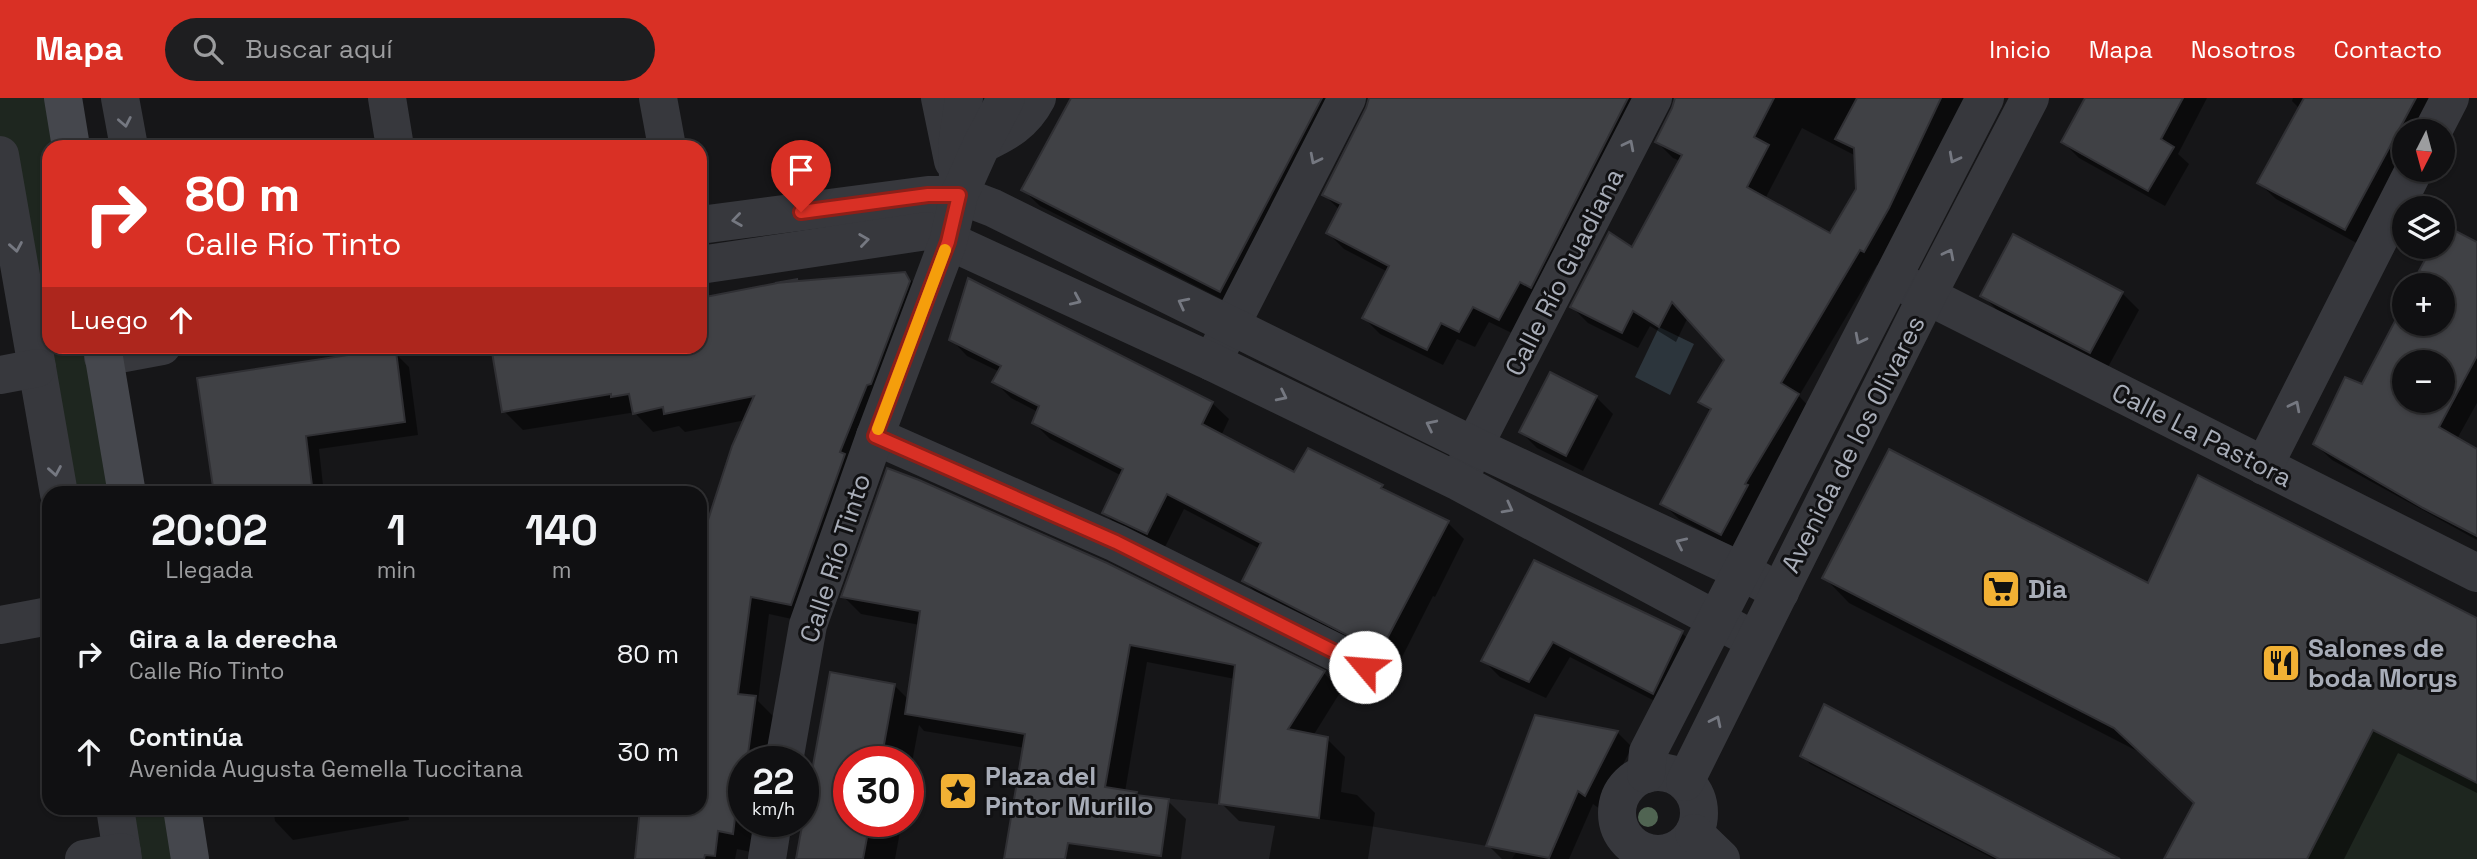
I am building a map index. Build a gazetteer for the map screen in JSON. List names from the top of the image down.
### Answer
{
  "streets": {
    "street": [
      "Calle Río Guadiana",
      "Calle La Pastora",
      "Avenida de los Olivares",
      "Calle Río Tinto"
    ]
  },
  "crossings": [
    ["Calle La Pastora", "Avenida de los Olivares"]
  ],
  "places": {
    "supermarket": ["Dia"],
    "restaurant": ["Salones de boda Morys"],
    "place": ["Plaza del Pintor Murillo"]
  },
  "north": "bottom",
  "page": {
    "header": "Mapa",
    "search": "Buscar aquí",
    "nav": [
      "Inicio",
      "Mapa",
      "Nosotros",
      "Contacto"
    ],
    "map_buttons": ["+", "−"],
    "turn": ["80 m", "Calle Río Tinto"],
    "then": "Luego",
    "eta": [
      "20:02",
      "Llegada",
      "1",
      "min",
      "140",
      "m"
    ],
    "list": [
      {
        "name": "Gira a la derecha",
        "note": "Calle Río Tinto",
        "value": "80 m"
      },
      {
        "name": "Continúa",
        "note": "Avenida Augusta Gemella Tuccitana",
        "value": "30 m"
      }
    ],
    "speed": "22 km/h",
    "limit": "30"
  }
}
